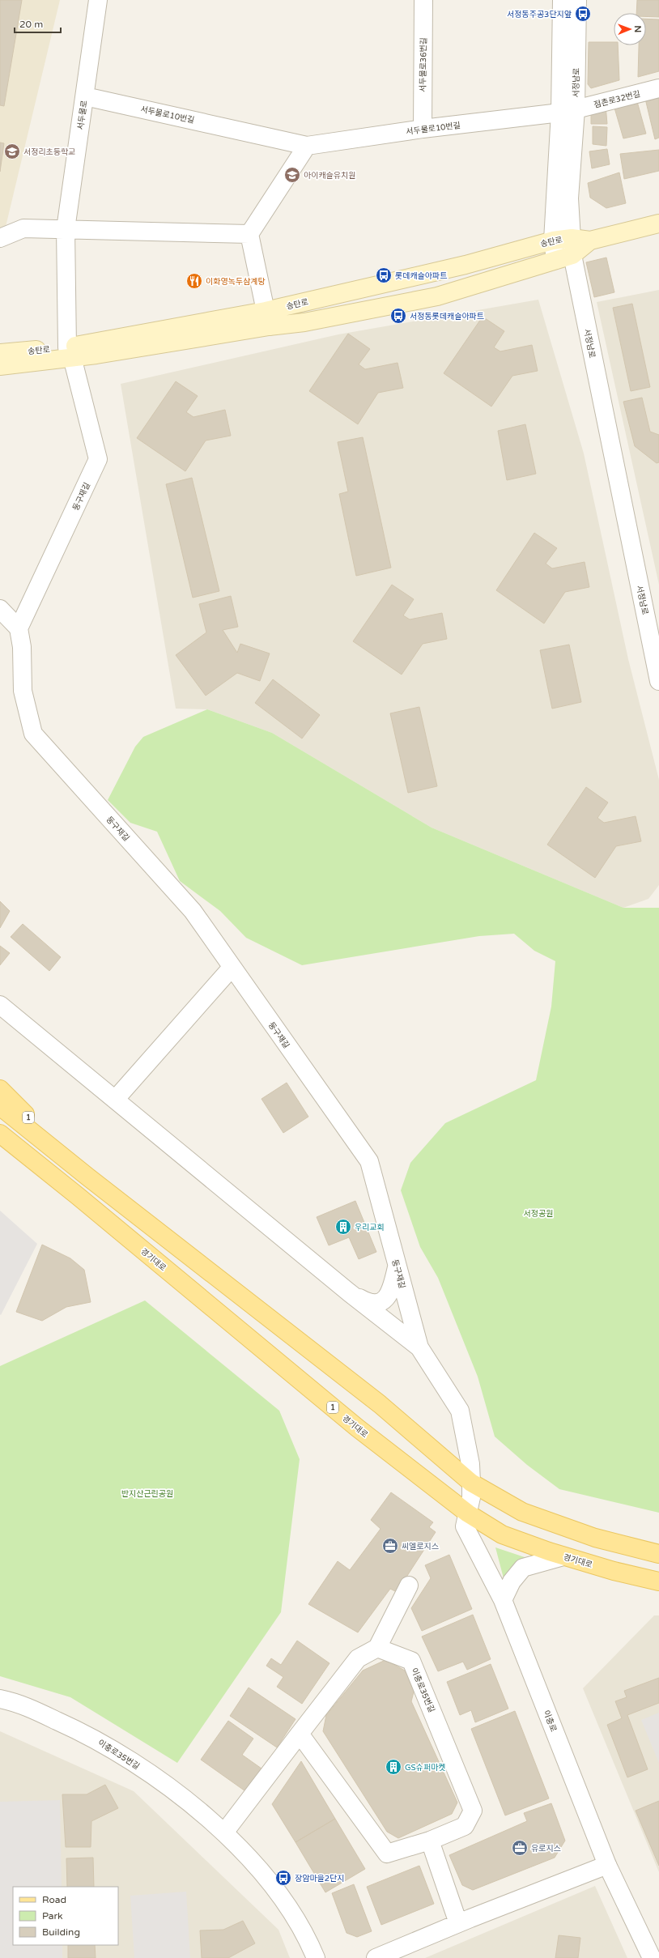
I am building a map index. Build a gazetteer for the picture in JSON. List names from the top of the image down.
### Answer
{
  "streets": {
    "main road": ["송탄로", "1", "경기대로"],
    "street": [
      "서두물로36번길",
      "서정남로",
      "점촌로32번길",
      "서두물로10번길",
      "서두물로",
      "둥구재길",
      "이충로35번길",
      "이충로"
    ]
  },
  "crossings": [
    ["서두물로36번길", "서두물로10번길"],
    ["서정남로", "점촌로32번길"],
    ["서정남로", "서두물로10번길"],
    ["서정남로", "송탄로"],
    ["점촌로32번길", "서두물로10번길"],
    ["서두물로10번길", "서두물로"],
    ["서두물로", "송탄로"],
    ["서두물로", "둥구재길"],
    ["송탄로", "둥구재길"],
    ["둥구재길", "1"],
    ["둥구재길", "이충로"],
    ["1", "이충로"],
    ["경기대로", "이충로"]
  ],
  "parks": ["서정공원", "반지산근린공원"],
  "places": {
    "bus stop": [
      "서정동주공3단지앞",
      "롯데캐슬아파트",
      "서정동롯데캐슬아파트",
      "장암마을2단지"
    ],
    "school or university": ["서정리초등학교", "아이캐슬유치원"],
    "restaurant": ["이화영녹두삼계탕"],
    "building": ["우리교회", "GS슈퍼마켓"],
    "office": ["씨엘로지스", "유로지스"]
  },
  "legend": ["Road", "Park", "Building"],
  "scale_bar": "20 m",
  "north": "right"
}
